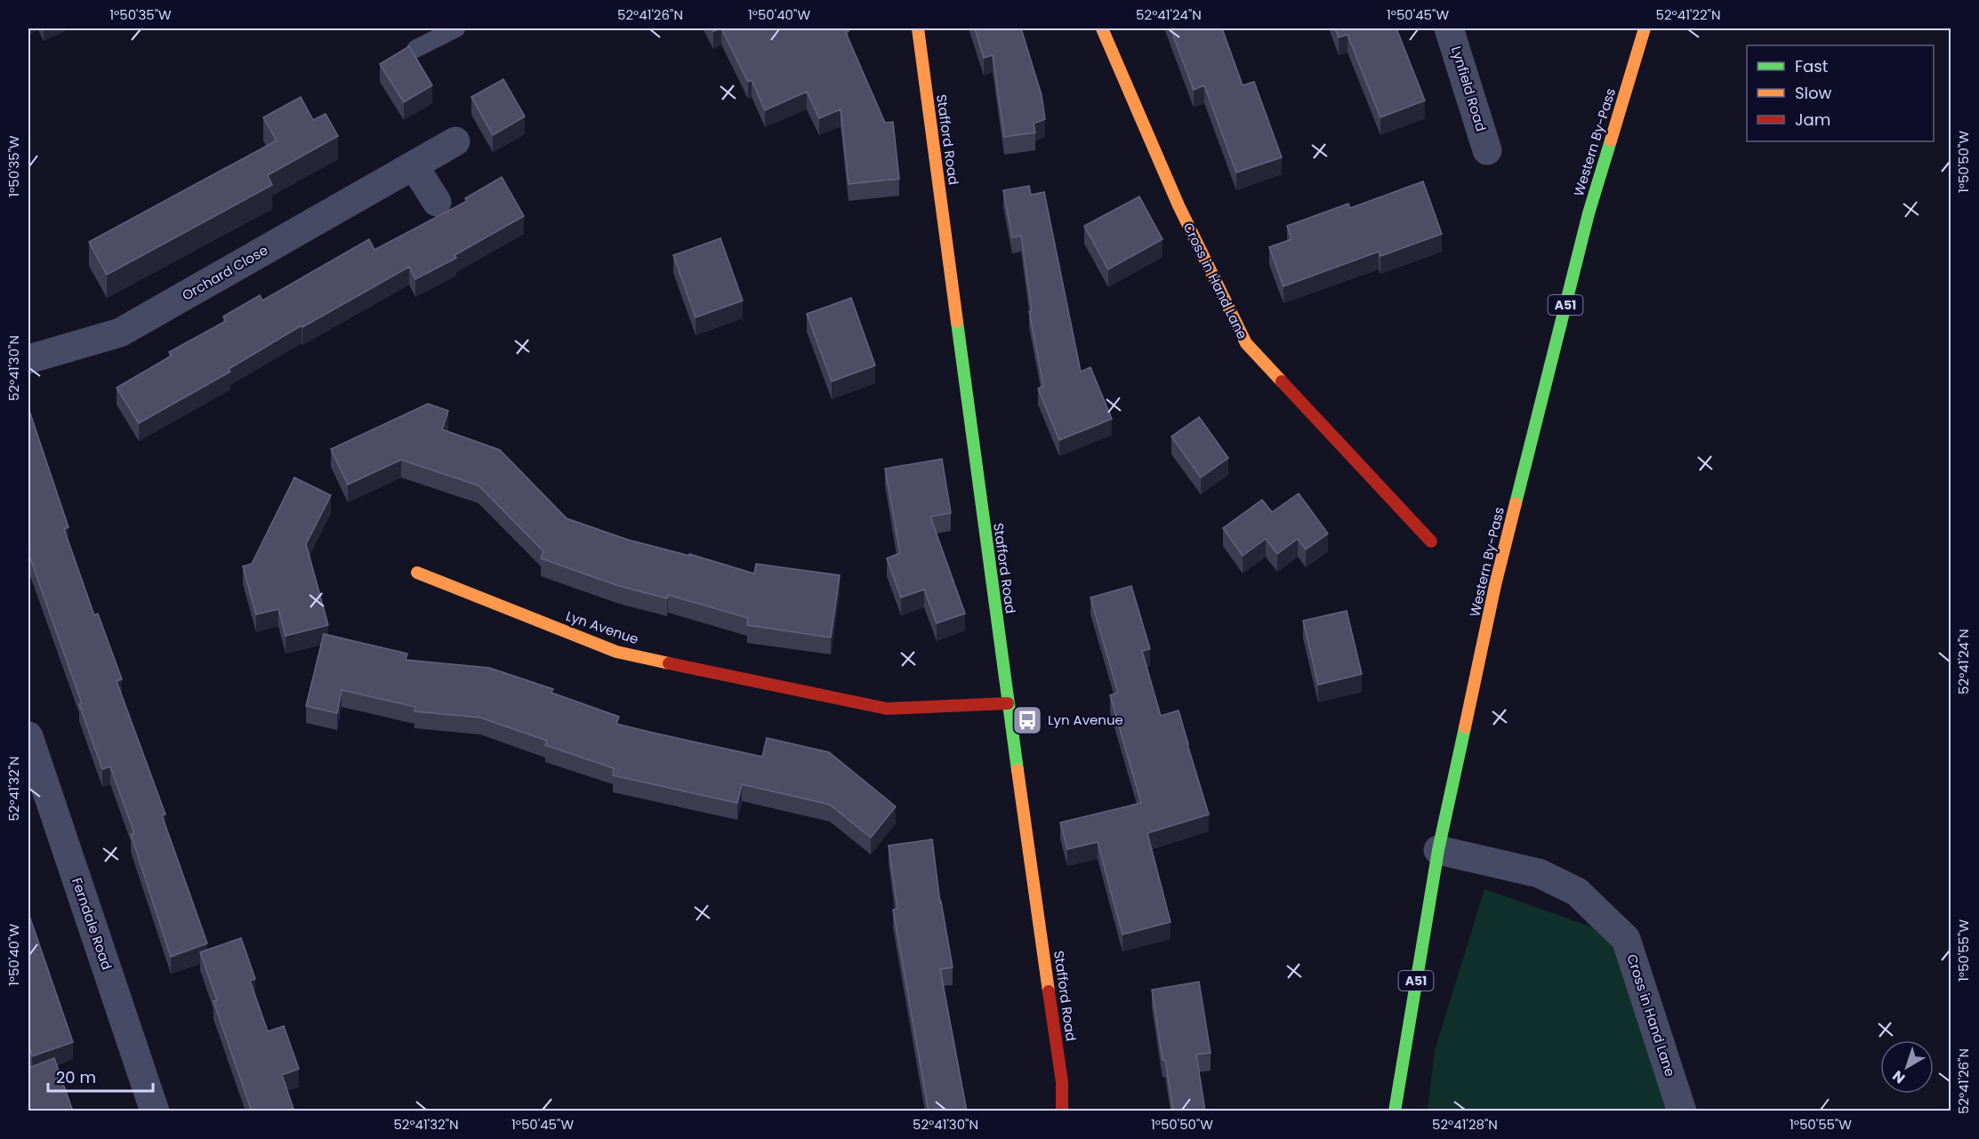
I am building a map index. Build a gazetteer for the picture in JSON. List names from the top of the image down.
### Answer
{
  "streets": {
    "main road": [
      "Stafford Road",
      "Western By-Pass",
      "Cross in Hand Lane",
      "A51",
      "Lyn Avenue"
    ],
    "street": ["Lynfield Road", "Orchard Close", "Ferndale Road"]
  },
  "crossings": [
    ["Stafford Road", "Lyn Avenue"],
    ["Western By-Pass", "Cross in Hand Lane"]
  ],
  "places": {
    "bus stop": ["Lyn Avenue"]
  },
  "legend": ["Fast", "Slow", "Jam"],
  "scale_bar": "20 m",
  "north": "bottom left",
  "coordinates": [
    "1°50'35\"W",
    "52°41'26\"N",
    "1°50'40\"W",
    "52°41'24\"N",
    "1°50'45\"W",
    "52°41'22\"N",
    "1°50'50\"W",
    "52°41'30\"N",
    "52°41'32\"N",
    "1°50'55\"W",
    "52°41'28\"N"
  ]
}
